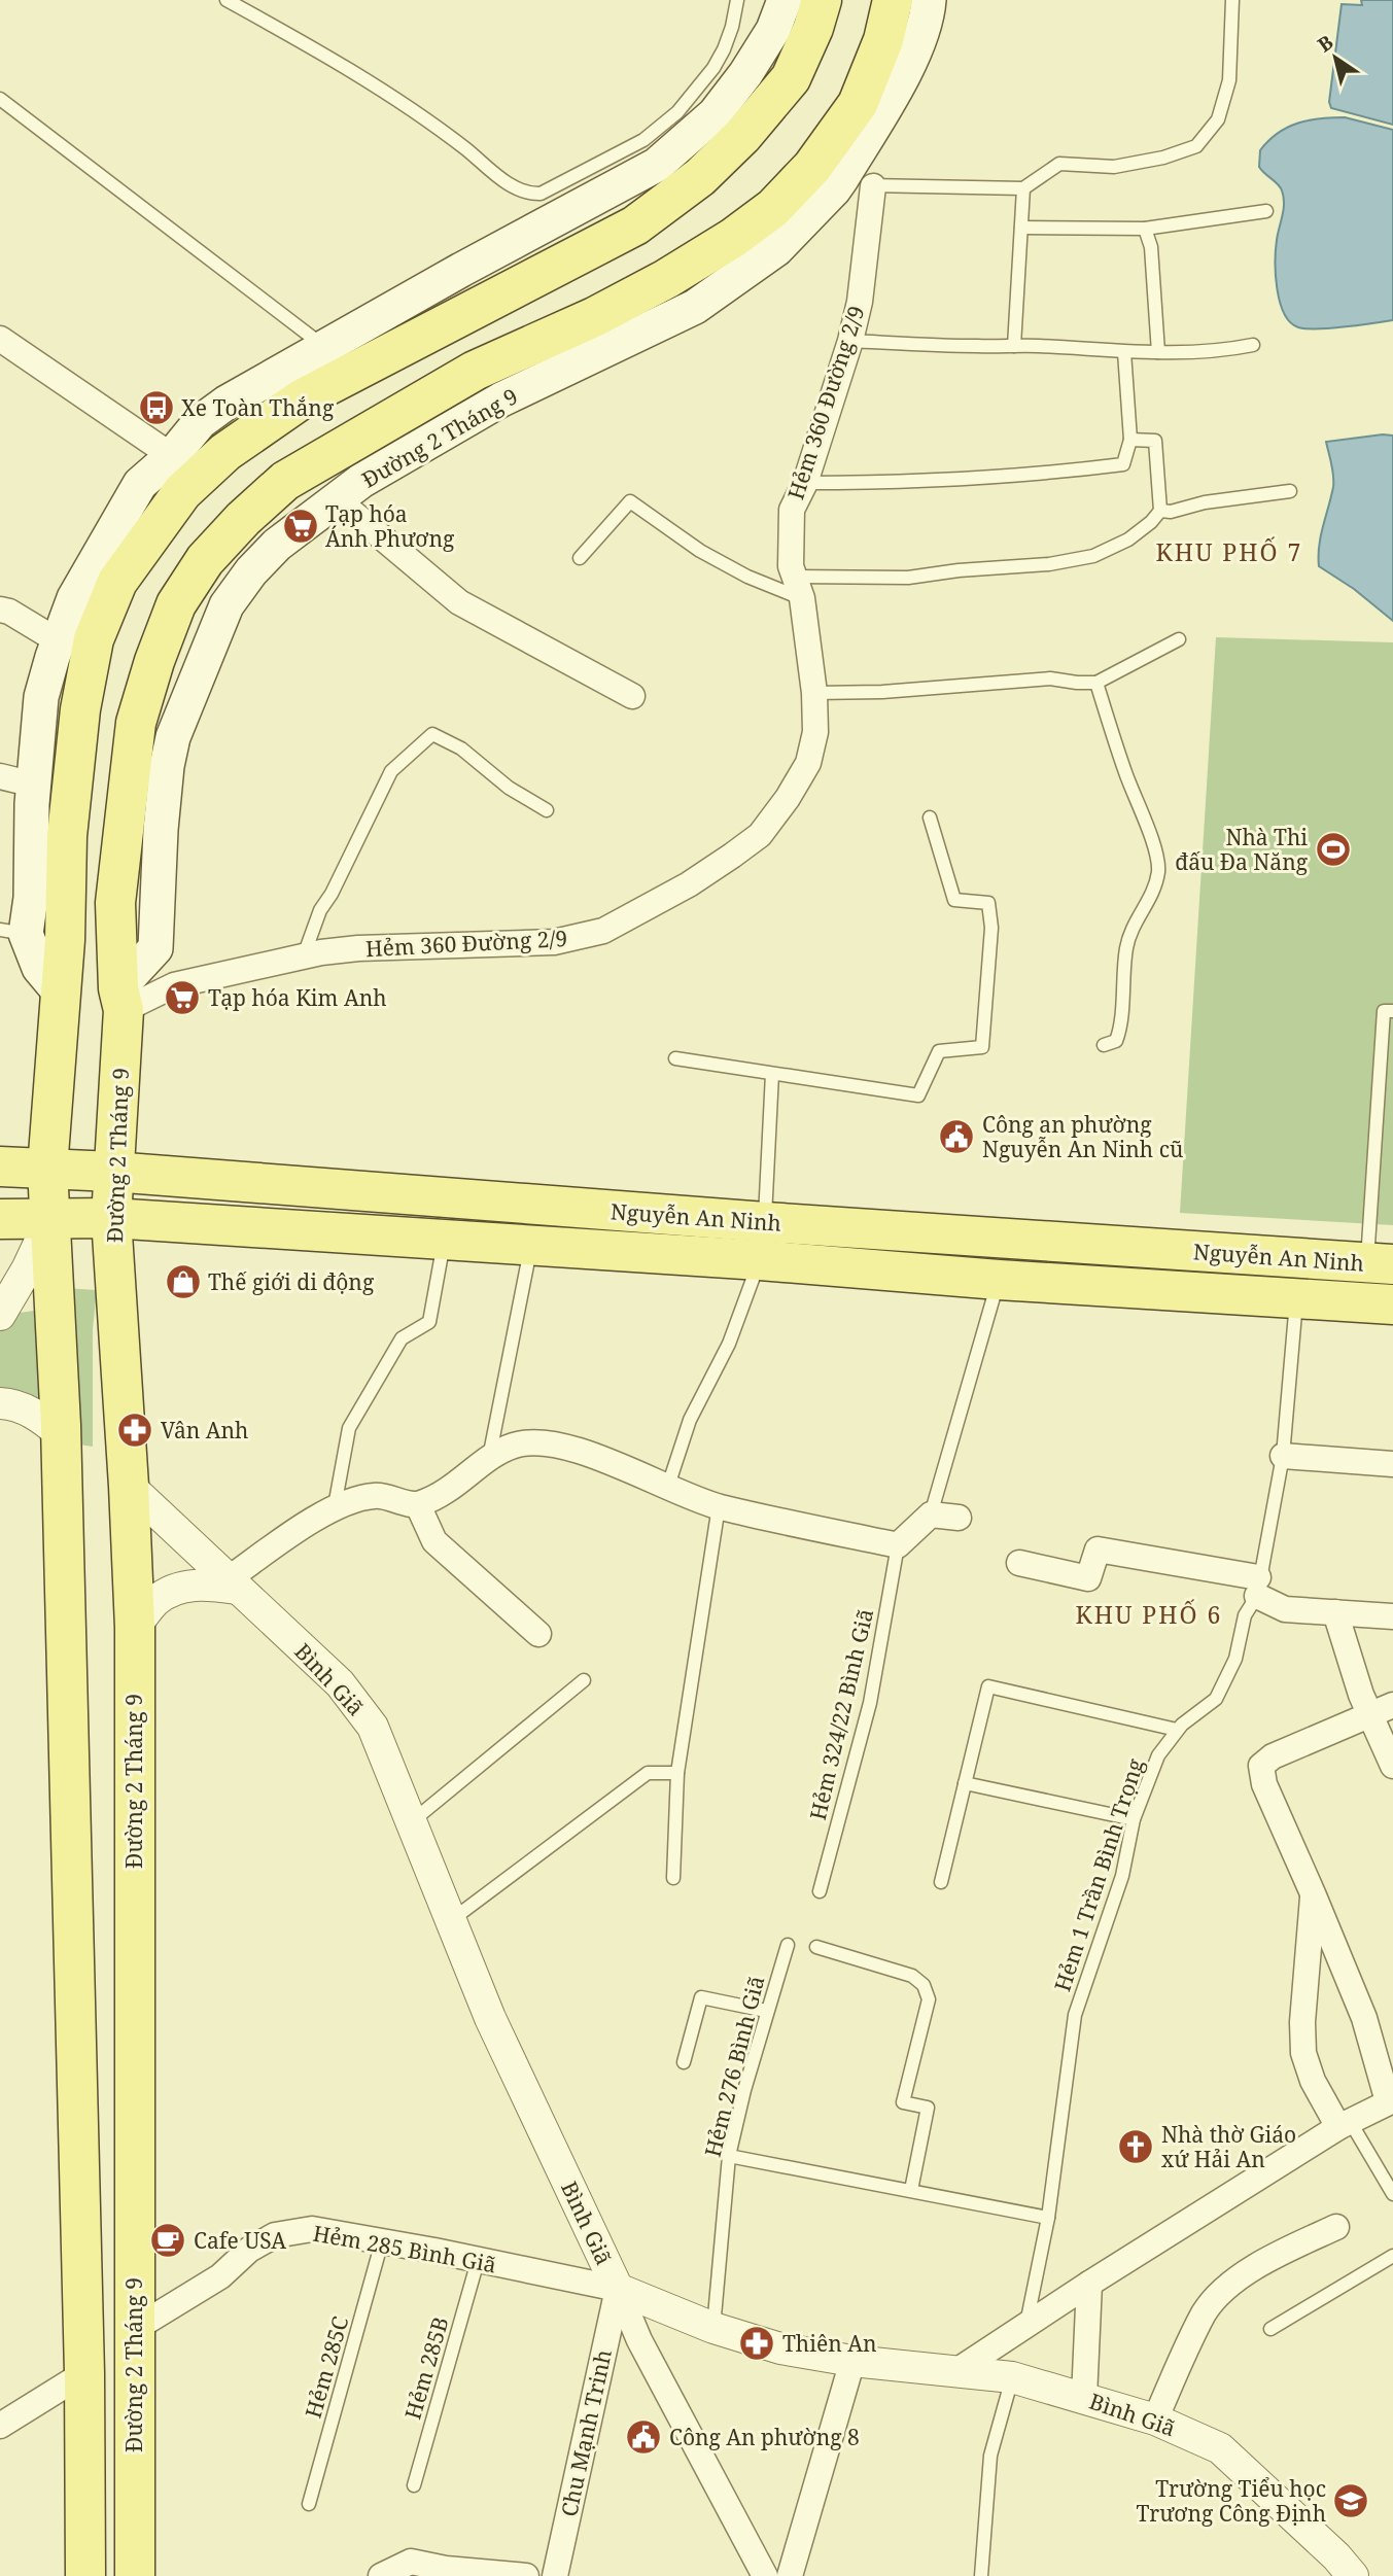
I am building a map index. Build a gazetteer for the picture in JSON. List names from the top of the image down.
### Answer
{
  "streets": {
    "main road": ["Đường 2 Tháng 9", "Nguyễn An Ninh"],
    "street": [
      "Hẻm 360 Đường 2/9",
      "Bình Giã",
      "Hẻm 285 Bình Giã",
      "Chu Mạnh Trinh"
    ],
    "lane": [
      "Hẻm 324/22 Bình Giã",
      "Hẻm 1 Trần Bình Trọng",
      "Hẻm 276 Bình Giã",
      "Hẻm 285C",
      "Hẻm 285B"
    ]
  },
  "crossings": [
    ["Hẻm 360 Đường 2/9", "Đường 2 Tháng 9"],
    ["Đường 2 Tháng 9", "Nguyễn An Ninh"],
    ["Đường 2 Tháng 9", "Bình Giã"],
    ["Đường 2 Tháng 9", "Hẻm 285 Bình Giã"],
    ["Nguyễn An Ninh", "Hẻm 1 Trần Bình Trọng"],
    ["Bình Giã", "Hẻm 276 Bình Giã"],
    ["Bình Giã", "Hẻm 285 Bình Giã"],
    ["Bình Giã", "Chu Mạnh Trinh"],
    ["Hẻm 285 Bình Giã", "Hẻm 285C"],
    ["Hẻm 285 Bình Giã", "Hẻm 285B"],
    ["Hẻm 285 Bình Giã", "Chu Mạnh Trinh"]
  ],
  "districts": ["KHU PHỐ 7", "KHU PHỐ 6"],
  "places": {
    "bus stop": ["Xe Toàn Thắng"],
    "supermarket": ["Tạp hóa Ánh Phương", "Tạp hóa Kim Anh"],
    "sports": ["Nhà Thi đấu Đa Năng"],
    "public building": ["Công an phường Nguyễn An Ninh cũ", "Công An phường 8"],
    "shop": ["Thế giới di động"],
    "pharmacy": ["Vân Anh", "Thiên An"],
    "church": ["Nhà thờ Giáo xứ Hải An"],
    "cafe": ["Cafe USA"],
    "school or university": ["Trường Tiểu học Trương Công Định"]
  },
  "north": "top left"
}
